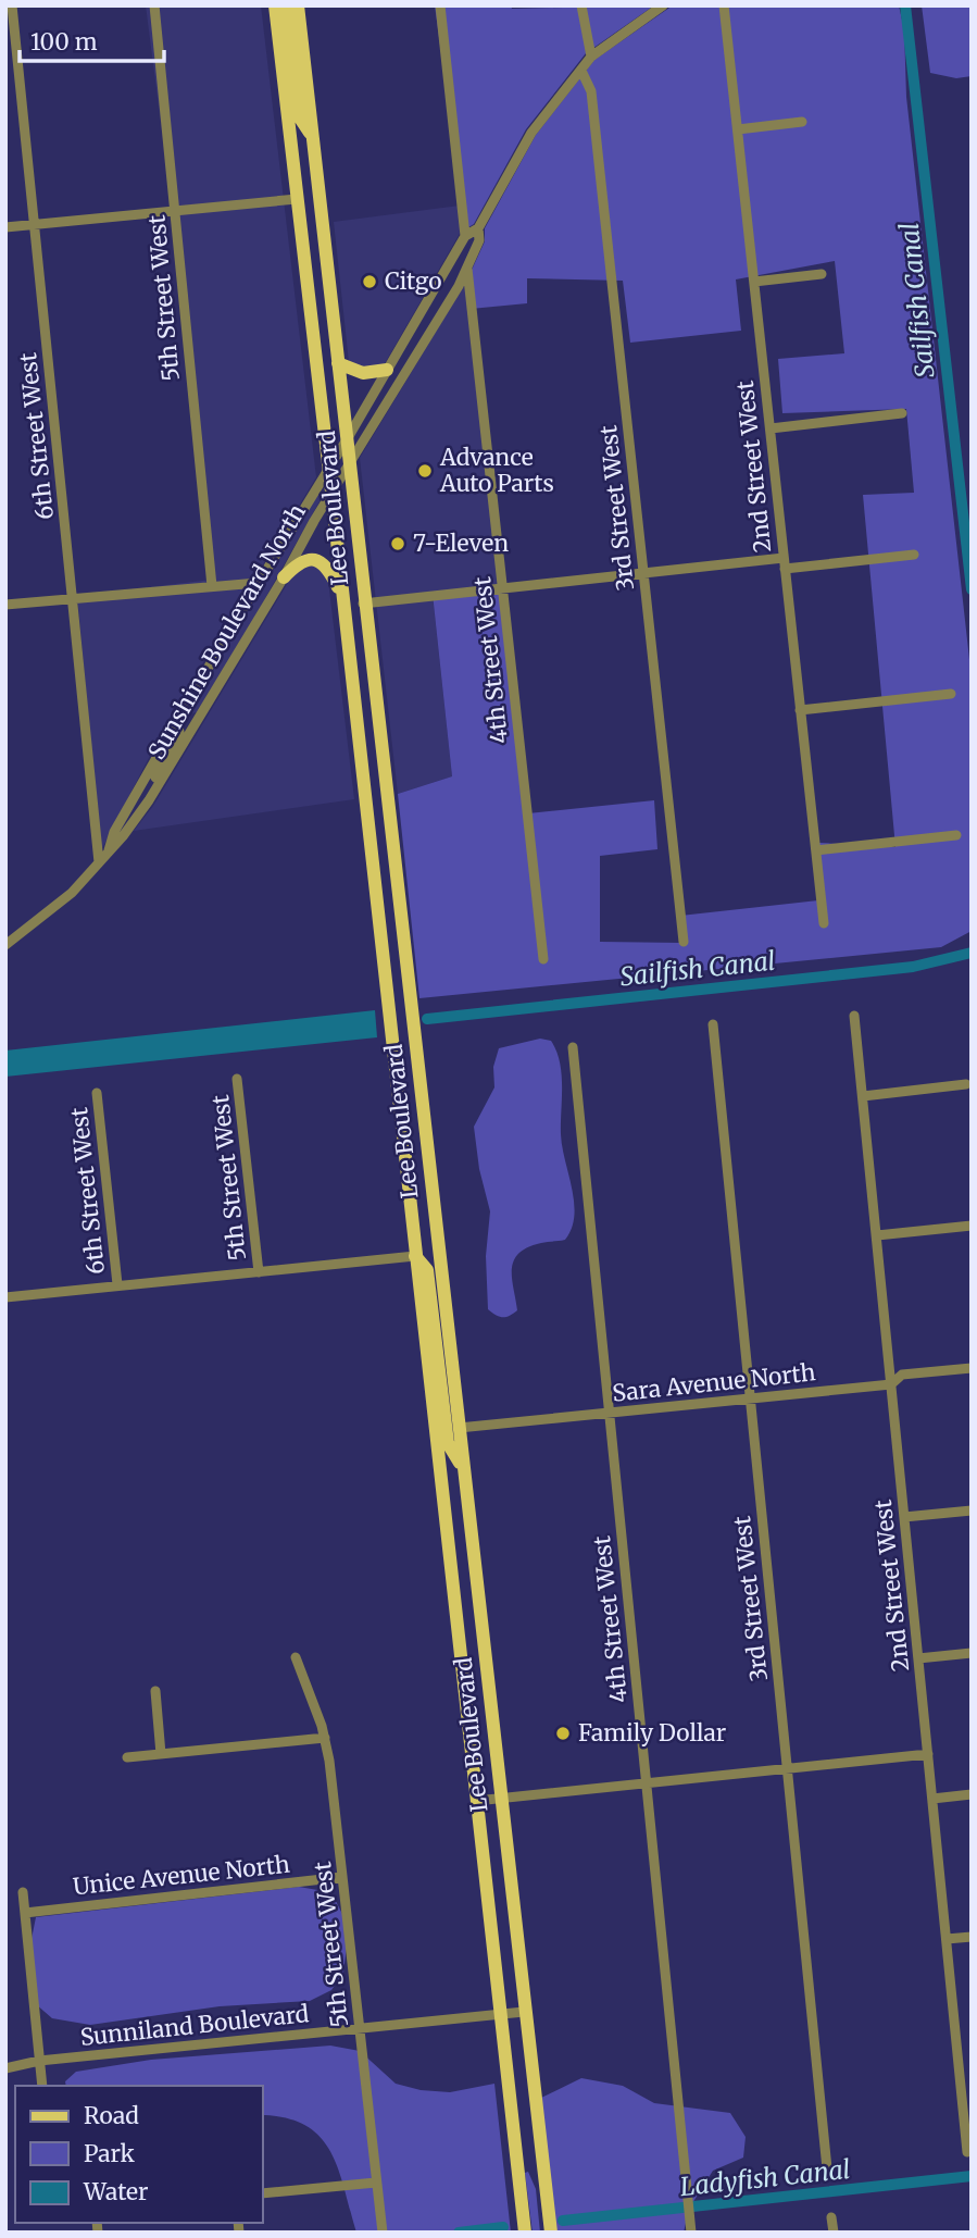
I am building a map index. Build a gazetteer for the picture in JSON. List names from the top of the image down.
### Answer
{
  "streets": {
    "main road": ["Lee Boulevard"],
    "street": [
      "5th Street West",
      "6th Street West",
      "2nd Street West",
      "3rd Street West",
      "Sunshine Boulevard North",
      "4th Street West",
      "Sara Avenue North",
      "Unice Avenue North",
      "Sunniland Boulevard"
    ]
  },
  "crossings": [
    ["5th Street West", "Unice Avenue North"],
    ["5th Street West", "Sunniland Boulevard"],
    ["6th Street West", "Sunshine Boulevard North"],
    ["2nd Street West", "Sara Avenue North"],
    ["Lee Boulevard", "Sunshine Boulevard North"],
    ["Lee Boulevard", "Sara Avenue North"],
    ["Lee Boulevard", "Sunniland Boulevard"],
    ["3rd Street West", "Sunshine Boulevard North"],
    ["3rd Street West", "Sara Avenue North"],
    ["Sunshine Boulevard North", "4th Street West"],
    ["4th Street West", "Sara Avenue North"]
  ],
  "water": ["Sailfish Canal", "Ladyfish Canal"],
  "places": [
    "Citgo",
    "Advance Auto Parts",
    "7-Eleven",
    "Family Dollar"
  ],
  "legend": ["Road", "Park", "Water"],
  "scale_bar": "100 m"
}
